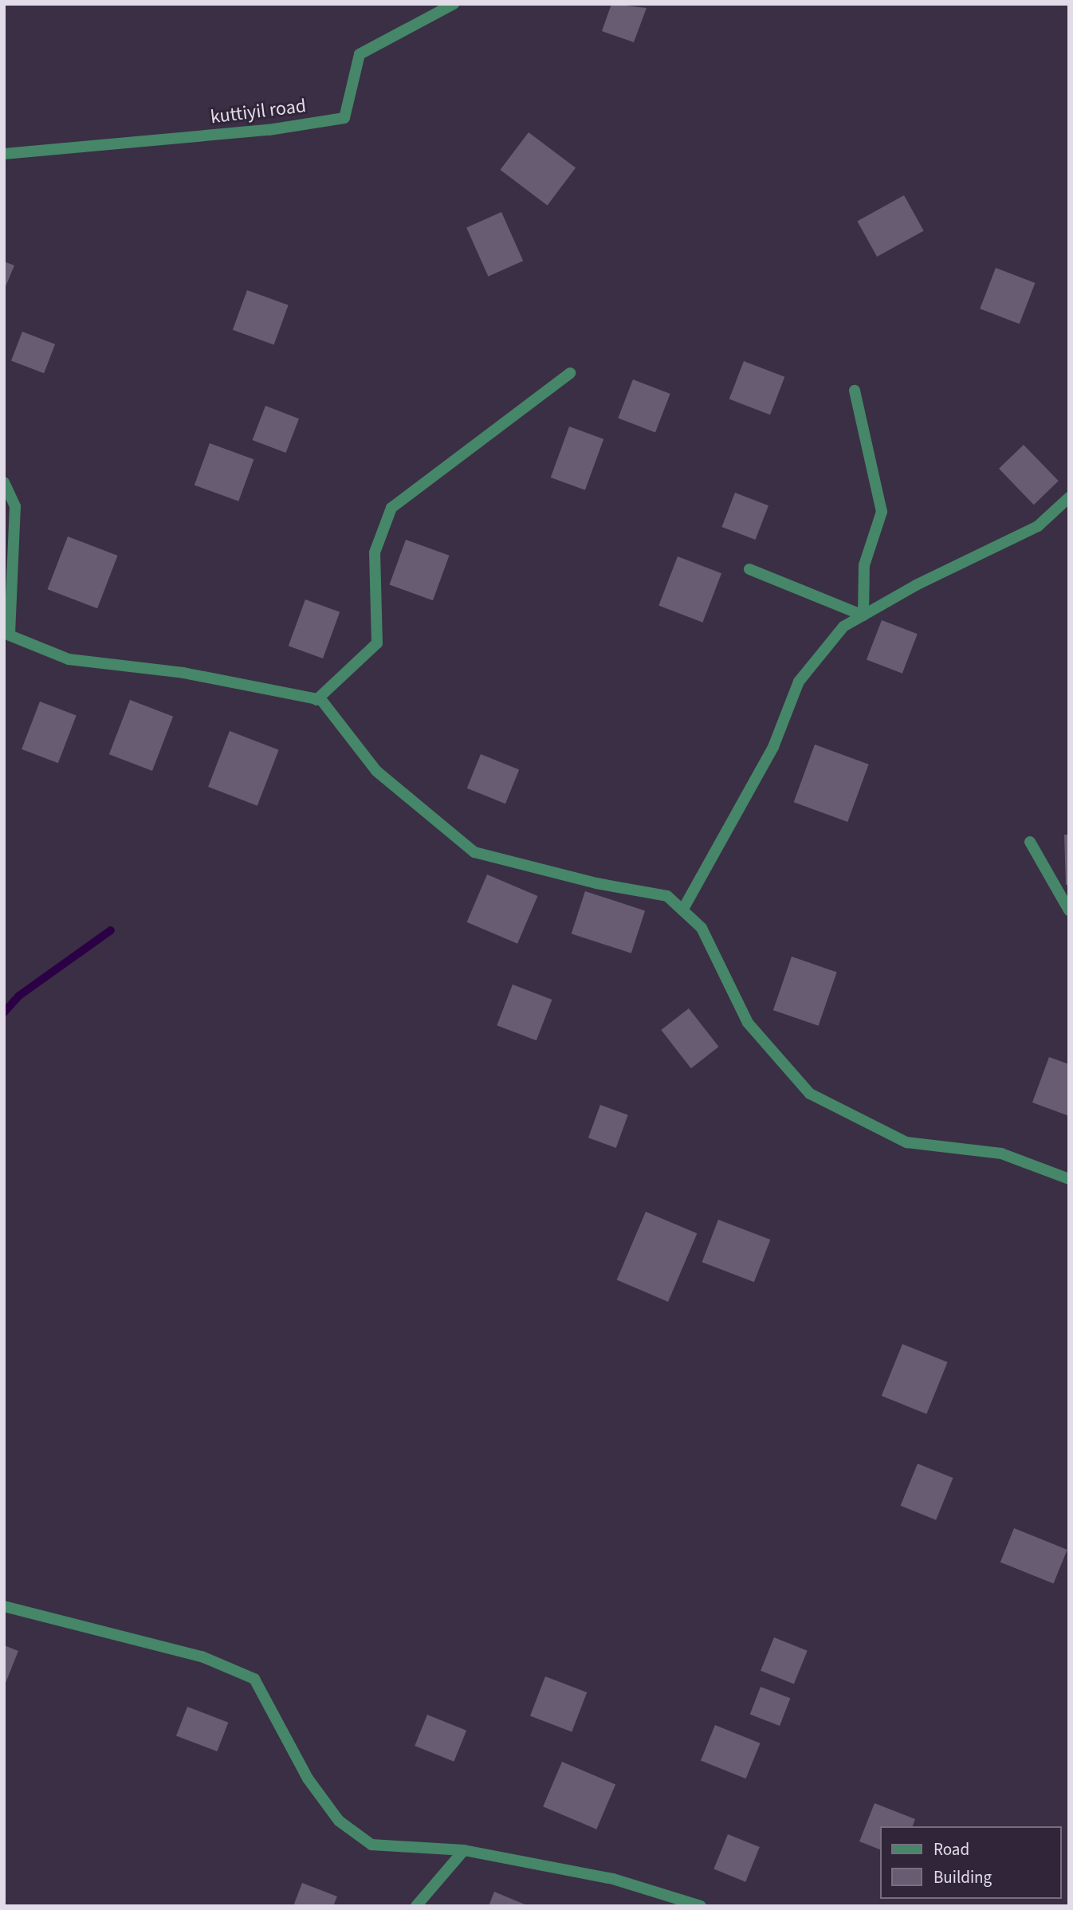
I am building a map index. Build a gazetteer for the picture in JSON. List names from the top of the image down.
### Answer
{
  "streets": {
    "street": ["kuttiyil road"]
  },
  "legend": ["Road", "Building"]
}
